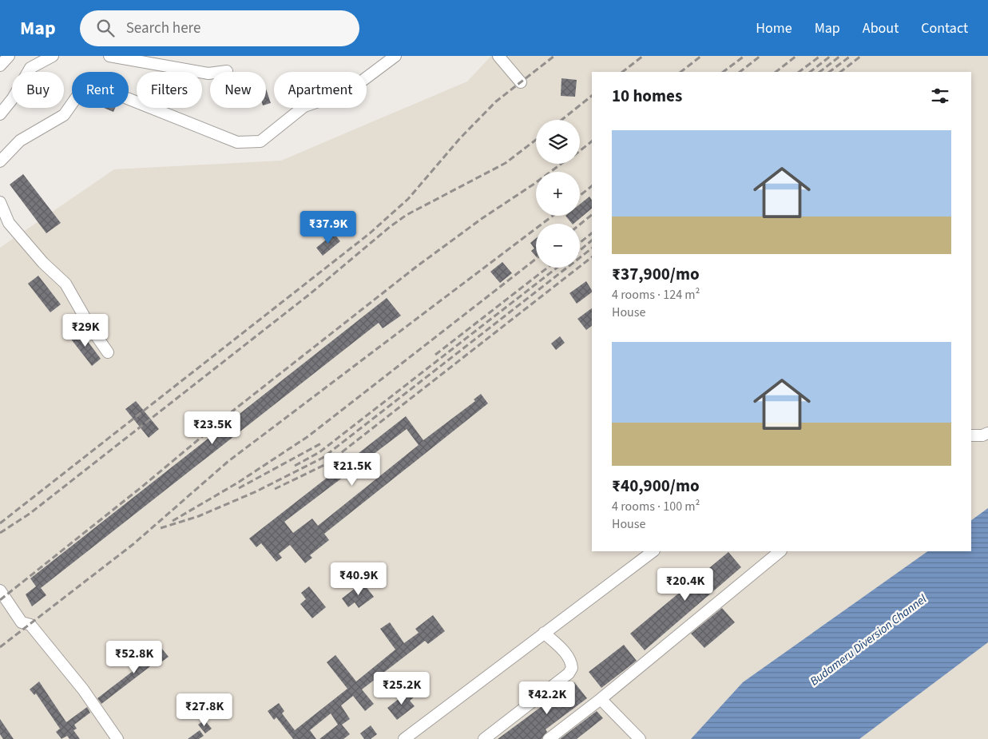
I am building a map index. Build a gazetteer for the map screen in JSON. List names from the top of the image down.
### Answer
{
  "water": ["Budameru Diversion Channel"],
  "page": {
    "header": "Map",
    "search": "Search here",
    "nav": [
      "Home",
      "Map",
      "About",
      "Contact"
    ],
    "chip": [
      "Buy",
      "Rent",
      "Filters",
      "New",
      "Apartment"
    ],
    "heading": "10 homes",
    "map_buttons": ["+", "−"],
    "list": [
      {
        "name": "₹37,900/mo",
        "note": "4 rooms · 124 m² · House"
      },
      {
        "name": "₹40,900/mo",
        "note": "4 rooms · 100 m² · House"
      }
    ],
    "price": [
      "₹37.9K",
      "₹29K",
      "₹23.5K",
      "₹21.5K",
      "₹40.9K",
      "₹20.4K",
      "₹52.8K",
      "₹25.2K",
      "₹42.2K",
      "₹27.8K"
    ]
  }
}
